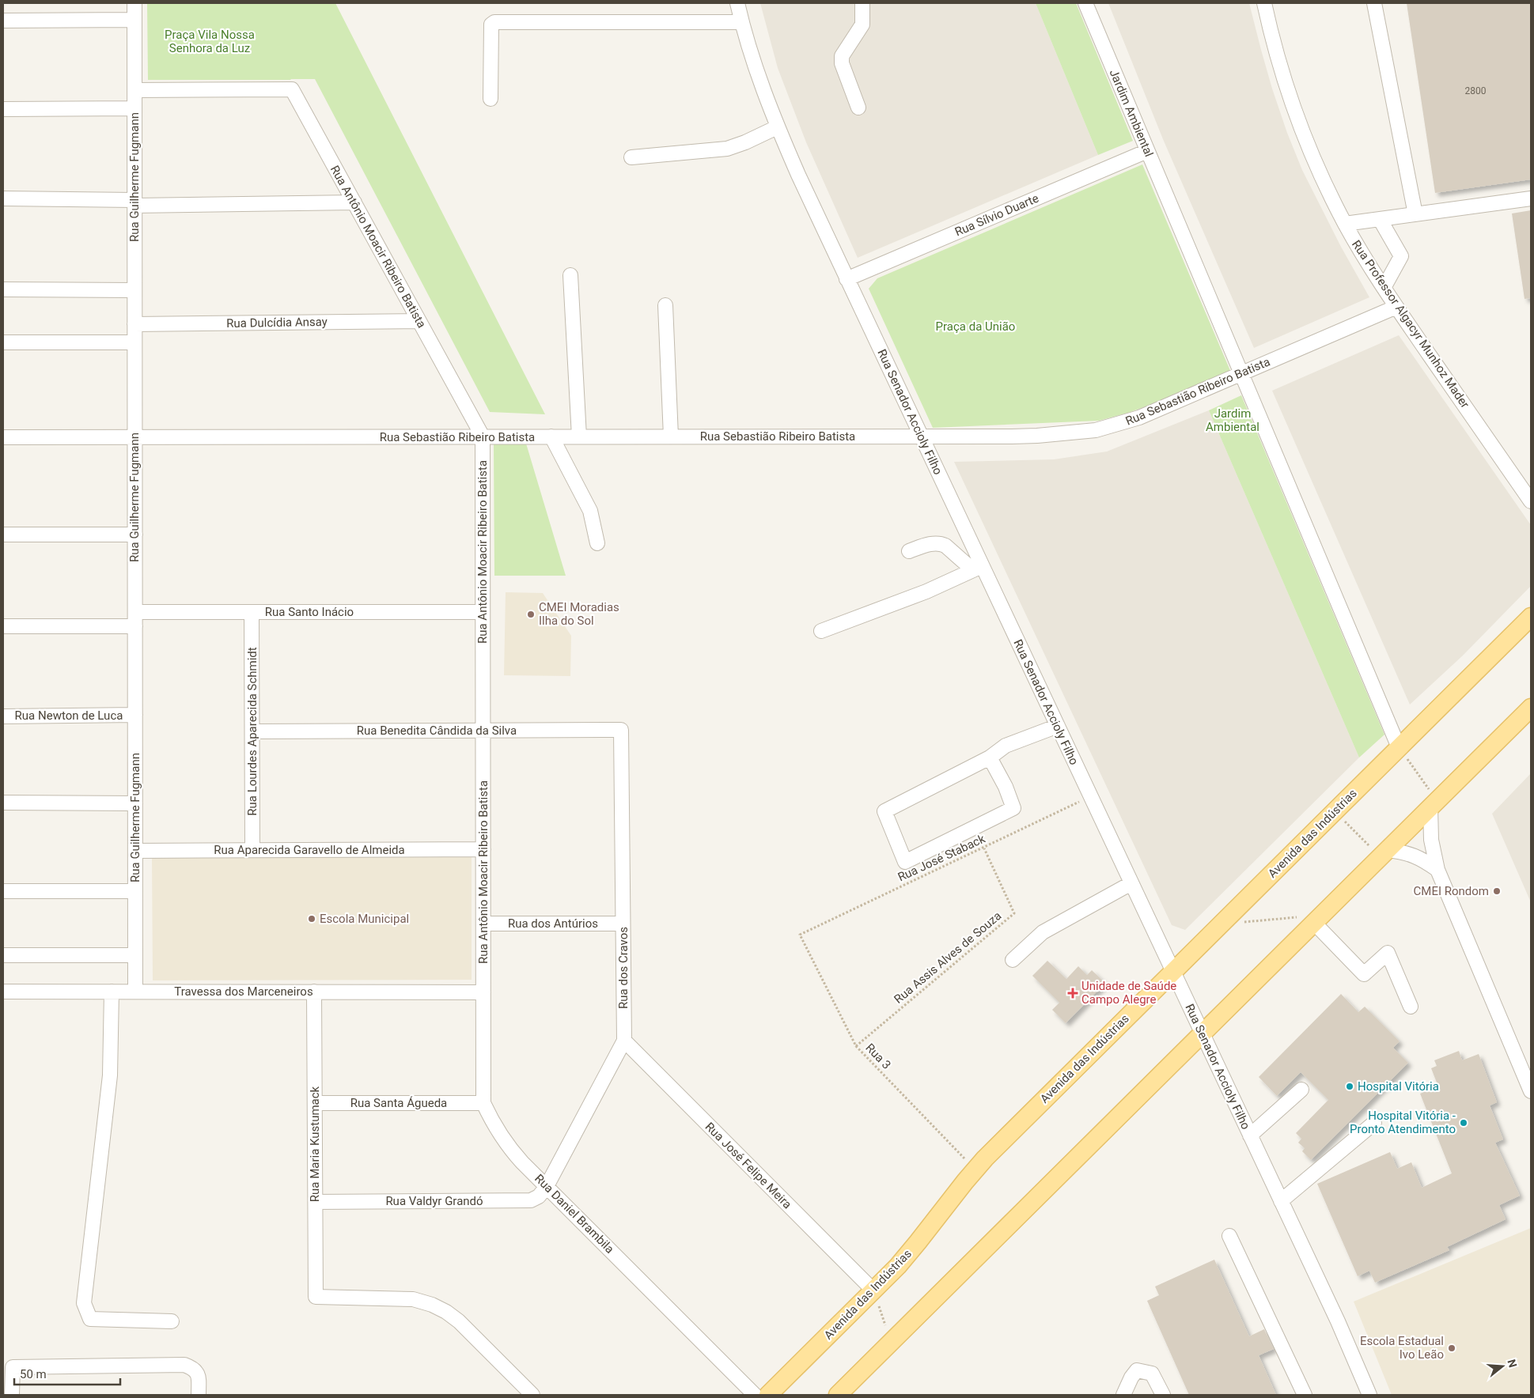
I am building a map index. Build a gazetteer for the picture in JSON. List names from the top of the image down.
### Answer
{
  "streets": {
    "main road": ["Avenida das Indústrias"],
    "street": [
      "Jardim Ambiental",
      "Rua Guilherme Fugmann",
      "Rua Sílvio Duarte",
      "Rua Antônio Moacir Ribeiro Batista",
      "Rua Dulcídia Ansay",
      "Rua Professor Algacyr Munhoz Mader",
      "Rua Sebastião Ribeiro Batista",
      "Rua Senador Accioly Filho",
      "Rua Santo Inácio",
      "Rua Newton de Luca",
      "Rua Benedita Cândida da Silva",
      "Rua Lourdes Aparecida Schmidt",
      "Rua Aparecida Garavello de Almeida",
      "Rua dos Antúrios",
      "Rua dos Cravos",
      "Travessa dos Marceneiros",
      "Rua Santa Águeda",
      "Rua Maria Kustumack",
      "Rua José Felipe Meira",
      "Rua Valdyr Grandó",
      "Rua Daniel Brambila"
    ],
    "path": ["Rua José Staback", "Rua Assis Alves de Souza", "Rua 3"]
  },
  "crossings": [
    ["Jardim Ambiental", "Rua Sílvio Duarte"],
    ["Jardim Ambiental", "Rua Sebastião Ribeiro Batista"],
    ["Jardim Ambiental", "Avenida das Indústrias"],
    ["Rua Guilherme Fugmann", "Rua Antônio Moacir Ribeiro Batista"],
    ["Rua Guilherme Fugmann", "Rua Dulcídia Ansay"],
    ["Rua Guilherme Fugmann", "Rua Sebastião Ribeiro Batista"],
    ["Rua Guilherme Fugmann", "Rua Santo Inácio"],
    ["Rua Guilherme Fugmann", "Rua Newton de Luca"],
    ["Rua Guilherme Fugmann", "Rua Aparecida Garavello de Almeida"],
    ["Rua Guilherme Fugmann", "Travessa dos Marceneiros"],
    ["Rua Sílvio Duarte", "Rua Senador Accioly Filho"],
    ["Rua Antônio Moacir Ribeiro Batista", "Rua Dulcídia Ansay"],
    ["Rua Antônio Moacir Ribeiro Batista", "Rua Sebastião Ribeiro Batista"],
    ["Rua Antônio Moacir Ribeiro Batista", "Rua Santo Inácio"],
    ["Rua Antônio Moacir Ribeiro Batista", "Rua Benedita Cândida da Silva"],
    ["Rua Antônio Moacir Ribeiro Batista", "Rua Aparecida Garavello de Almeida"],
    ["Rua Antônio Moacir Ribeiro Batista", "Rua dos Antúrios"],
    ["Rua Antônio Moacir Ribeiro Batista", "Travessa dos Marceneiros"],
    ["Rua Antônio Moacir Ribeiro Batista", "Rua Daniel Brambila"],
    ["Rua Professor Algacyr Munhoz Mader", "Rua Sebastião Ribeiro Batista"],
    ["Rua Sebastião Ribeiro Batista", "Rua Senador Accioly Filho"],
    ["Rua Senador Accioly Filho", "Avenida das Indústrias"],
    ["Rua Senador Accioly Filho", "Rua José Staback"],
    ["Rua Santo Inácio", "Rua Lourdes Aparecida Schmidt"],
    ["Rua Benedita Cândida da Silva", "Rua Lourdes Aparecida Schmidt"],
    ["Rua Benedita Cândida da Silva", "Rua dos Cravos"],
    ["Rua Lourdes Aparecida Schmidt", "Rua Aparecida Garavello de Almeida"],
    ["Avenida das Indústrias", "Rua 3"],
    ["Avenida das Indústrias", "Rua José Felipe Meira"],
    ["Rua José Staback", "Rua Assis Alves de Souza"],
    ["Rua José Staback", "Rua 3"],
    ["Rua dos Antúrios", "Rua dos Cravos"],
    ["Rua Assis Alves de Souza", "Rua 3"],
    ["Rua dos Cravos", "Rua José Felipe Meira"],
    ["Rua dos Cravos", "Rua Valdyr Grandó"],
    ["Rua dos Cravos", "Rua Daniel Brambila"],
    ["Travessa dos Marceneiros", "Rua Maria Kustumack"],
    ["Travessa dos Marceneiros", "Rua Daniel Brambila"],
    ["Rua Santa Águeda", "Rua Maria Kustumack"],
    ["Rua Santa Águeda", "Rua Daniel Brambila"],
    ["Rua Maria Kustumack", "Rua Valdyr Grandó"],
    ["Rua Valdyr Grandó", "Rua Daniel Brambila"]
  ],
  "parks": ["Praça Vila Nossa Senhora da Luz", "Praça da União", "Jardim Ambiental"],
  "places": {
    "other": [
      "CMEI Moradias Ilha do Sol",
      "CMEI Rondom",
      "Escola Municipal",
      "Hospital Vitória",
      "Hospital Vitória - Pronto Atendimento",
      "Escola Estadual Ivo Leão"
    ],
    "health": ["Unidade de Saúde Campo Alegre"]
  },
  "house_numbers": ["2800"],
  "scale_bar": "50 m",
  "north": "right"
}
